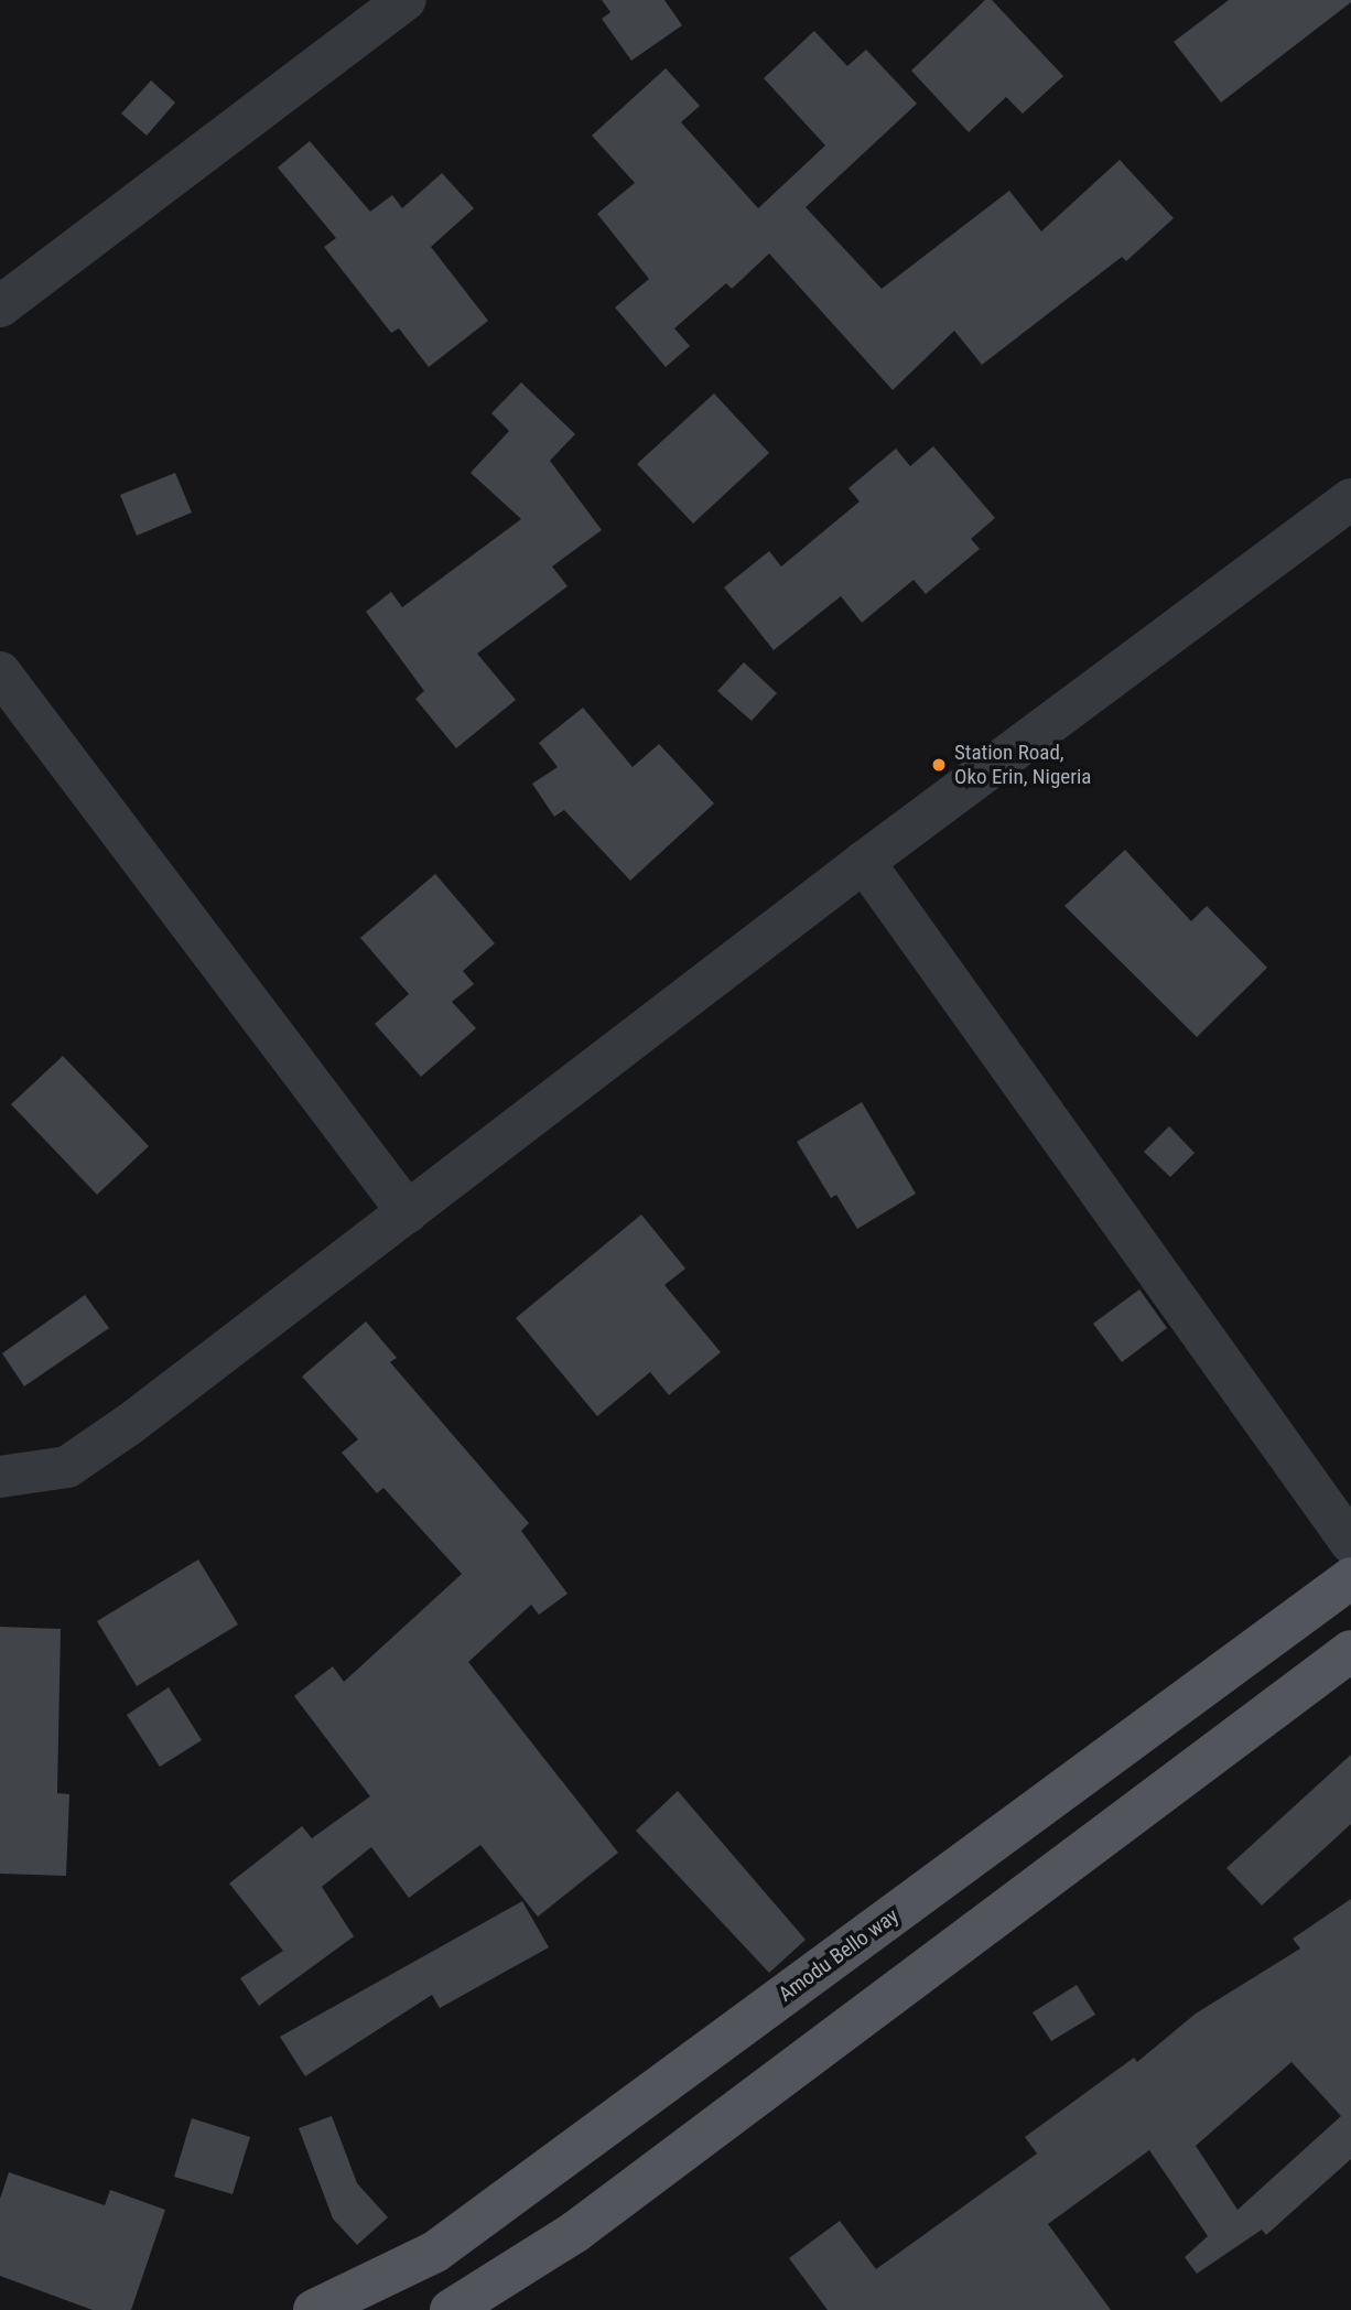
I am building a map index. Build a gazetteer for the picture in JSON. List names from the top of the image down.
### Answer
{
  "streets": {
    "main road": ["Amodu Bello way"]
  },
  "places": ["Station Road, Oko Erin, Nigeria"]
}
